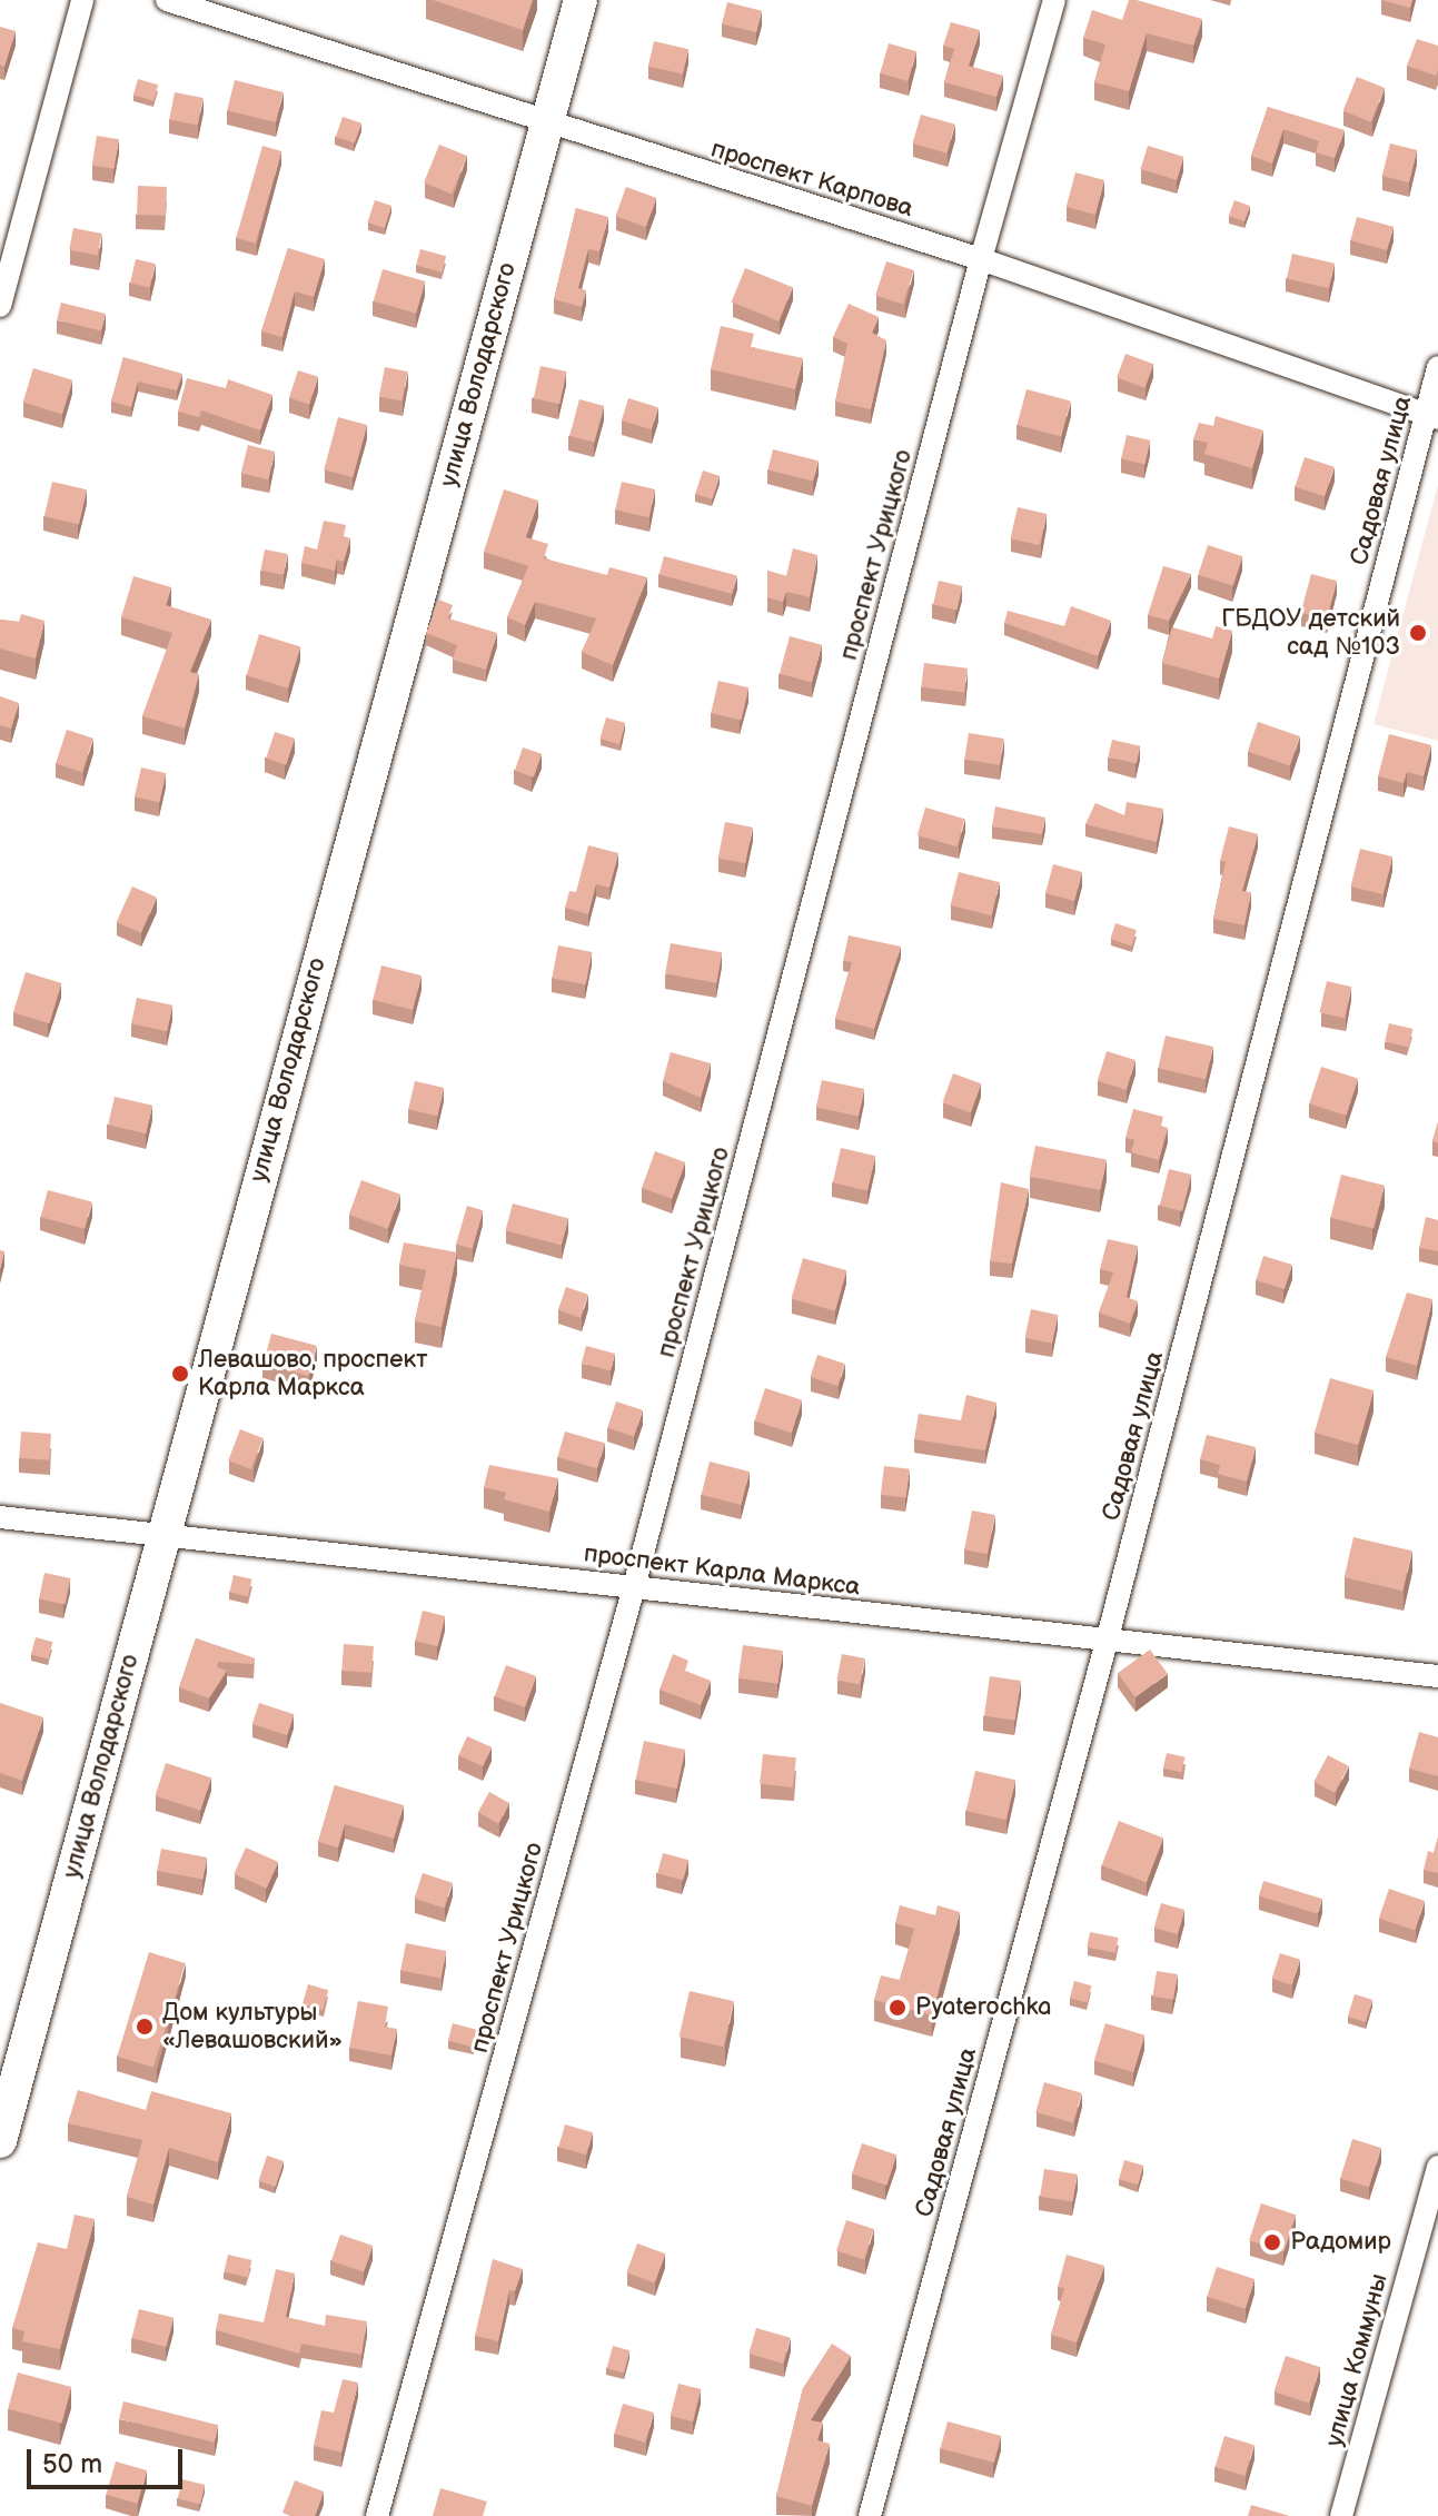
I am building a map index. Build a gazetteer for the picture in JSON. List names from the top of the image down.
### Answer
{
  "streets": {
    "street": [
      "проспект Карпова",
      "улица Володарского",
      "Садовая улица",
      "проспект Урицкого",
      "проспект Карла Маркса",
      "улица Коммуны"
    ]
  },
  "crossings": [
    ["проспект Карпова", "улица Володарского"],
    ["проспект Карпова", "Садовая улица"],
    ["проспект Карпова", "проспект Урицкого"],
    ["улица Володарского", "проспект Карла Маркса"],
    ["Садовая улица", "проспект Карла Маркса"],
    ["проспект Урицкого", "проспект Карла Маркса"]
  ],
  "places": [
    "ГБДОУ детский сад №103",
    "Левашово, проспект Карла Маркса",
    "Pyaterochka",
    "Дом культуры «Левашовский»",
    "Радомир"
  ],
  "scale_bar": "50 m"
}
